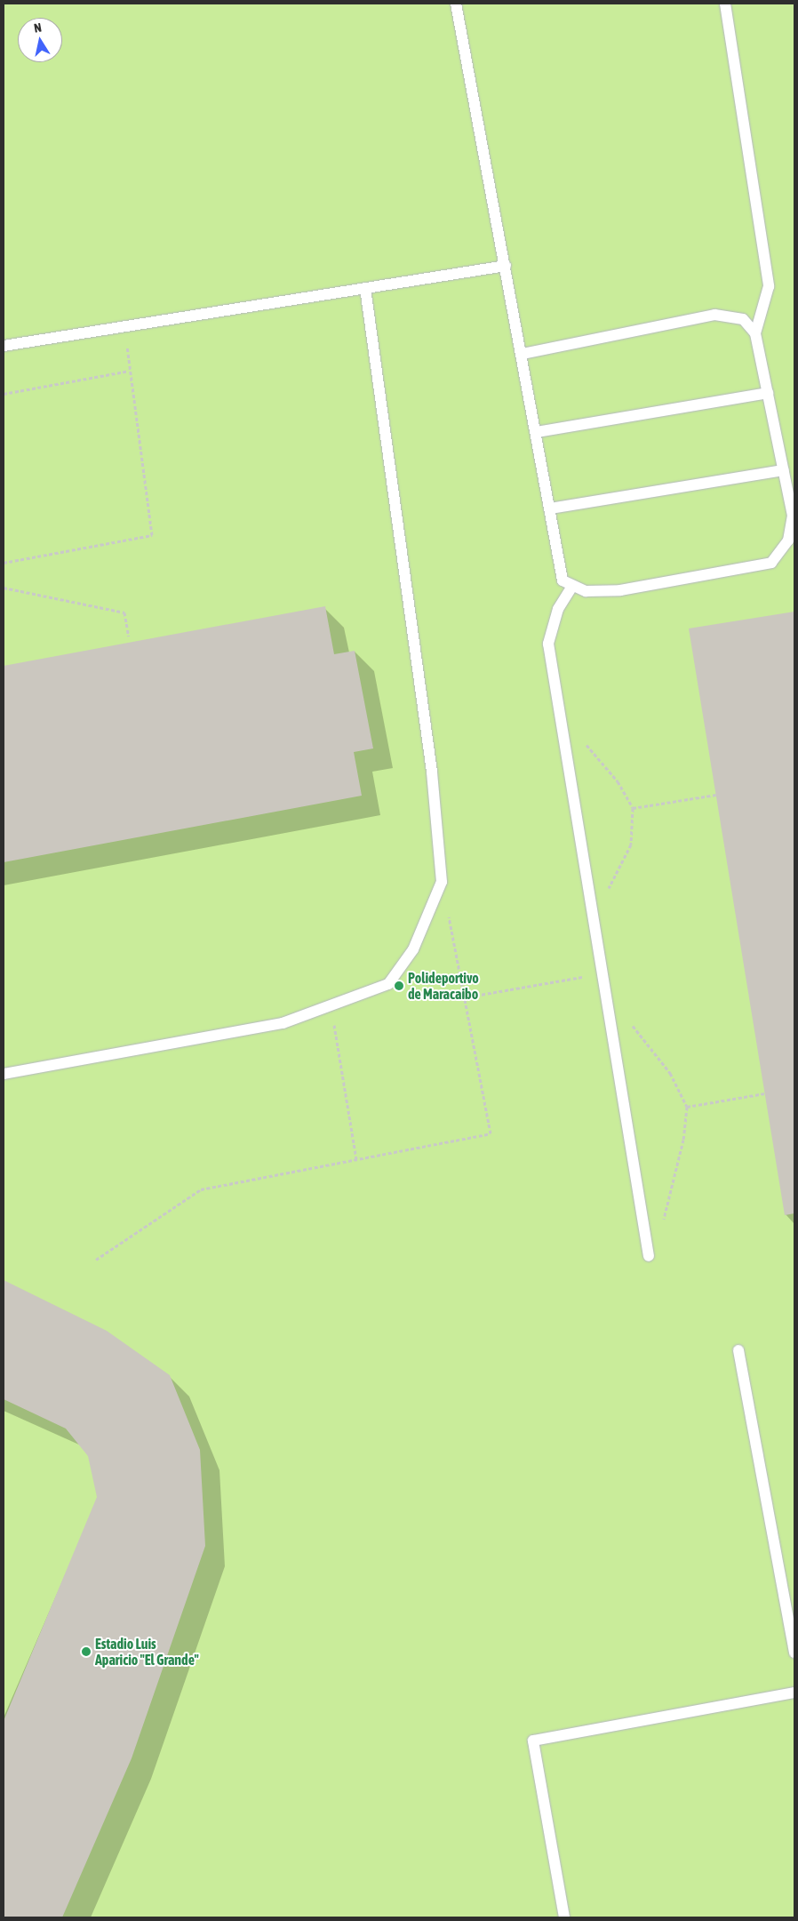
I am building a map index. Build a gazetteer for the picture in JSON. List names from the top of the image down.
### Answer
{
  "places": ["Polideportivo de Maracaibo", "Estadio Luis Aparicio \"El Grande\""],
  "north": "top"
}
